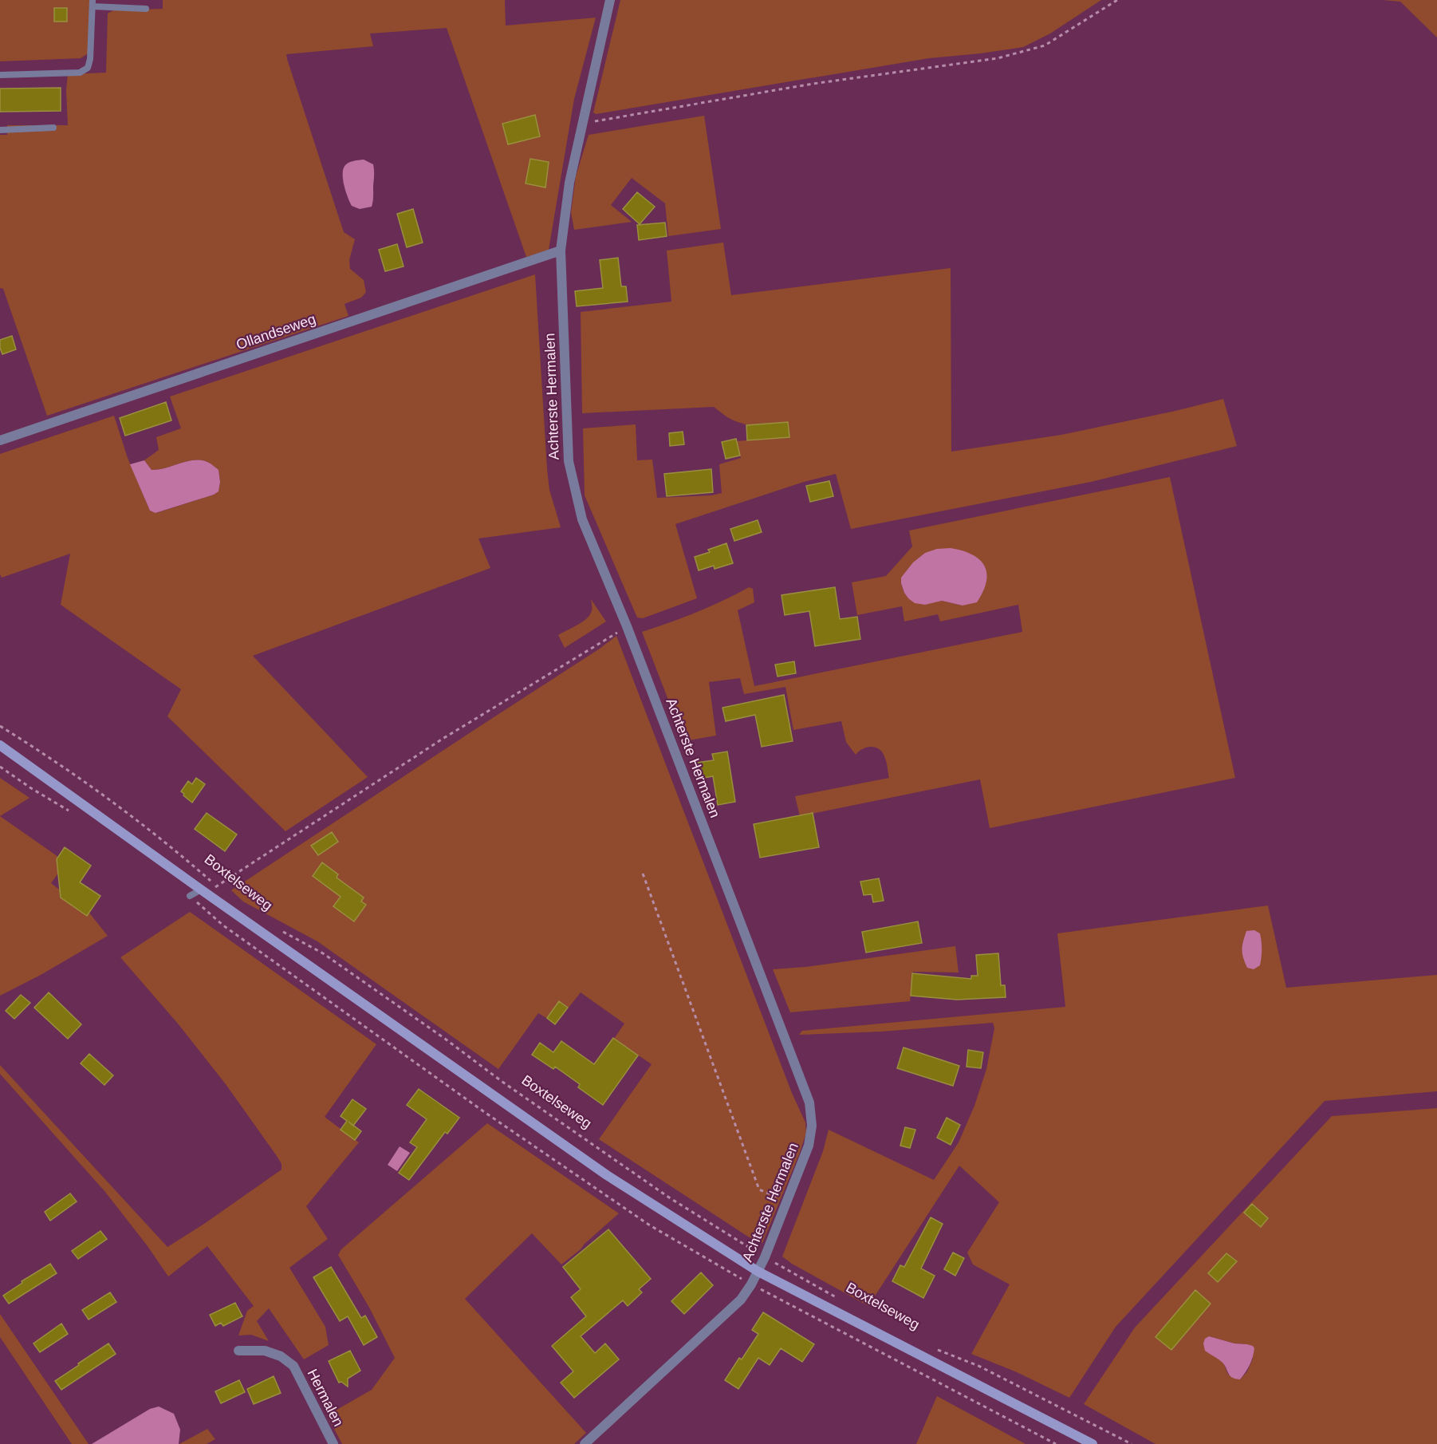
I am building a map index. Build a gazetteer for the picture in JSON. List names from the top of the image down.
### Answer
{
  "streets": {
    "main road": ["Boxtelseweg"],
    "street": ["Ollandseweg", "Achterste Hermalen", "Hermalen"]
  },
  "crossings": [
    ["Ollandseweg", "Achterste Hermalen"],
    ["Achterste Hermalen", "Boxtelseweg"]
  ]
}
